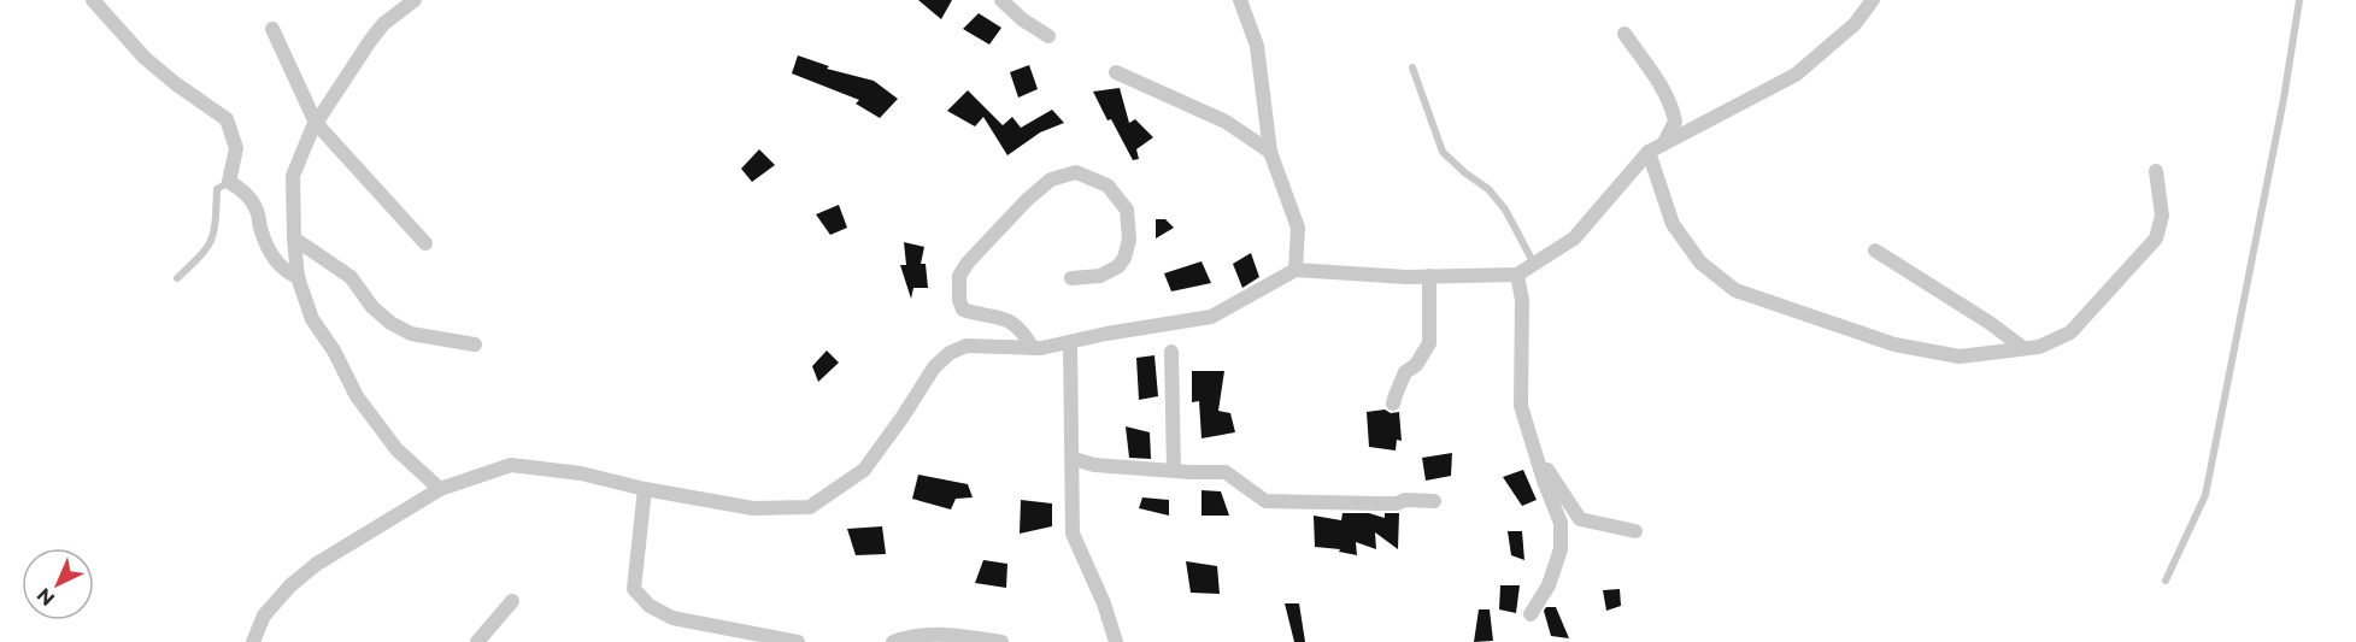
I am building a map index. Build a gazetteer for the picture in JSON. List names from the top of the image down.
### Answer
{
  "north": "bottom left"
}
